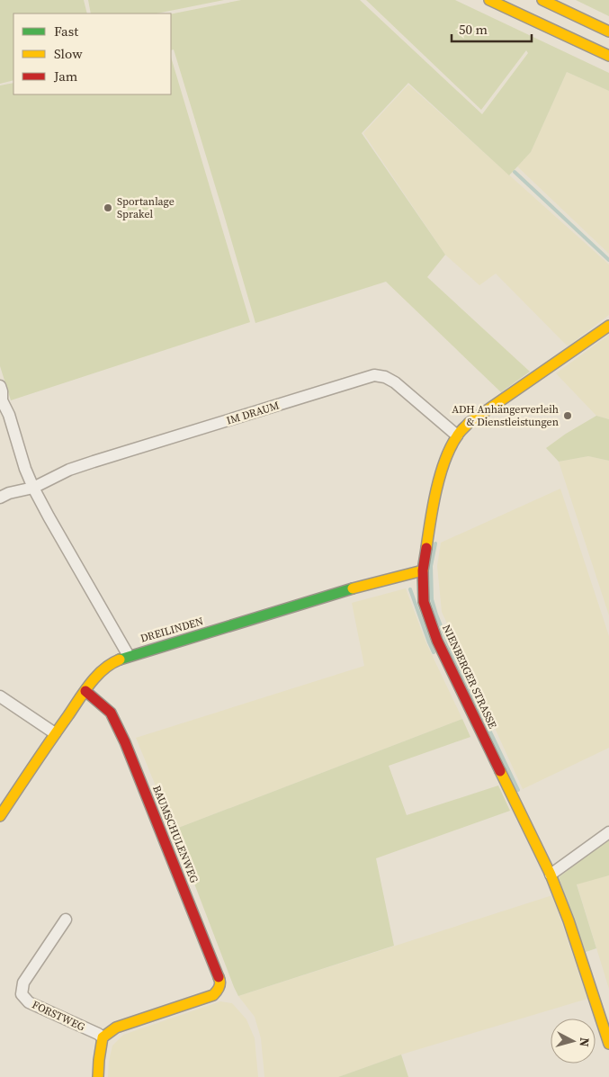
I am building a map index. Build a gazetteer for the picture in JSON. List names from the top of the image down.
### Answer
{
  "streets": {
    "main road": ["DREILINDEN", "NIENBERGER STRASSE", "BAUMSCHULENWEG"],
    "street": ["IM DRAUM", "FORSTWEG"]
  },
  "crossings": [
    ["IM DRAUM", "NIENBERGER STRASSE"],
    ["DREILINDEN", "NIENBERGER STRASSE"],
    ["DREILINDEN", "BAUMSCHULENWEG"],
    ["BAUMSCHULENWEG", "FORSTWEG"]
  ],
  "places": ["Sportanlage Sprakel", "ADH Anhängerverleih & Dienstleistungen"],
  "legend": ["Fast", "Slow", "Jam"],
  "scale_bar": "50 m",
  "north": "right"
}
